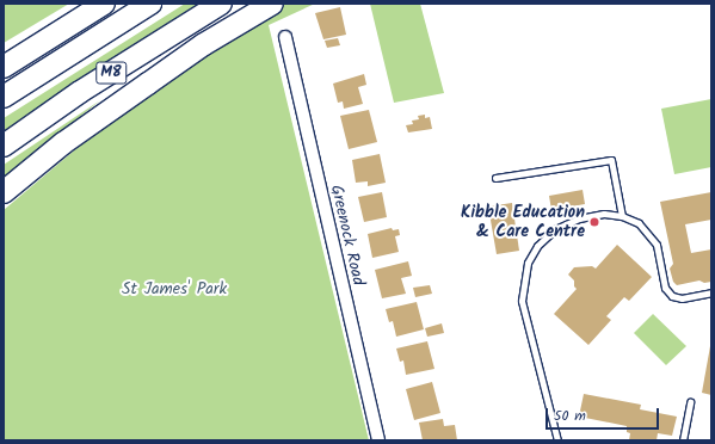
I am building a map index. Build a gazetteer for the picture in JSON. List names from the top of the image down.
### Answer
{
  "streets": {
    "highway": ["M8"],
    "street": ["Greenock Road"]
  },
  "parks": ["St James' Park"],
  "places": ["Kibble Education & Care Centre"],
  "scale_bar": "50 m"
}
